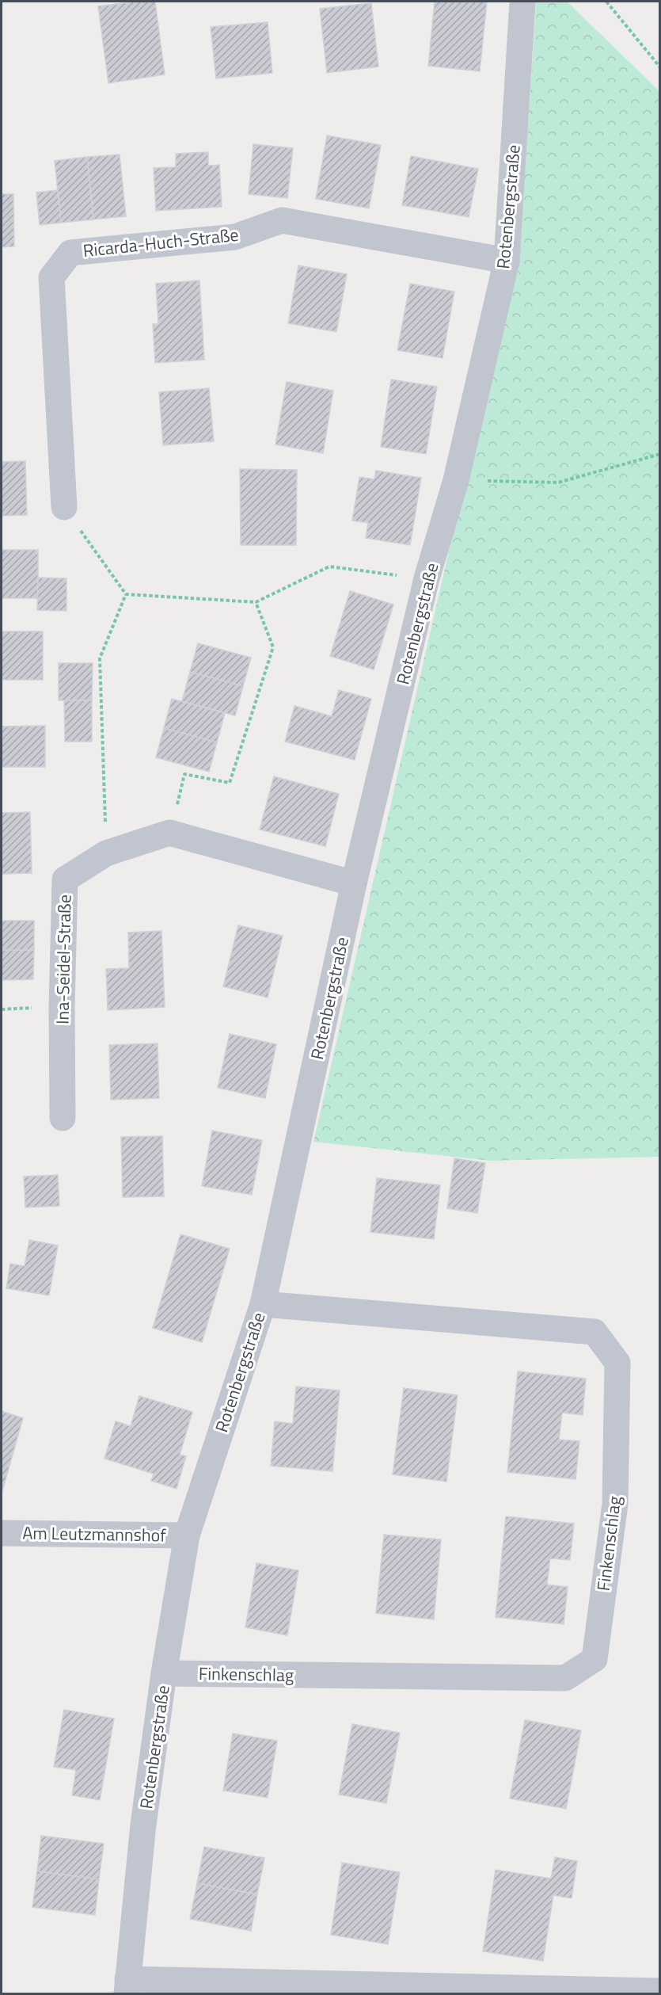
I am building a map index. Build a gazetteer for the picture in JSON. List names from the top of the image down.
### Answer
{
  "streets": {
    "street": [
      "Rotenbergstraße",
      "Ricarda-Huch-Straße",
      "Ina-Seidel-Straße",
      "Am Leutzmannshof",
      "Finkenschlag"
    ]
  },
  "crossings": [
    ["Rotenbergstraße", "Ricarda-Huch-Straße"],
    ["Rotenbergstraße", "Am Leutzmannshof"],
    ["Rotenbergstraße", "Finkenschlag"]
  ]
}
